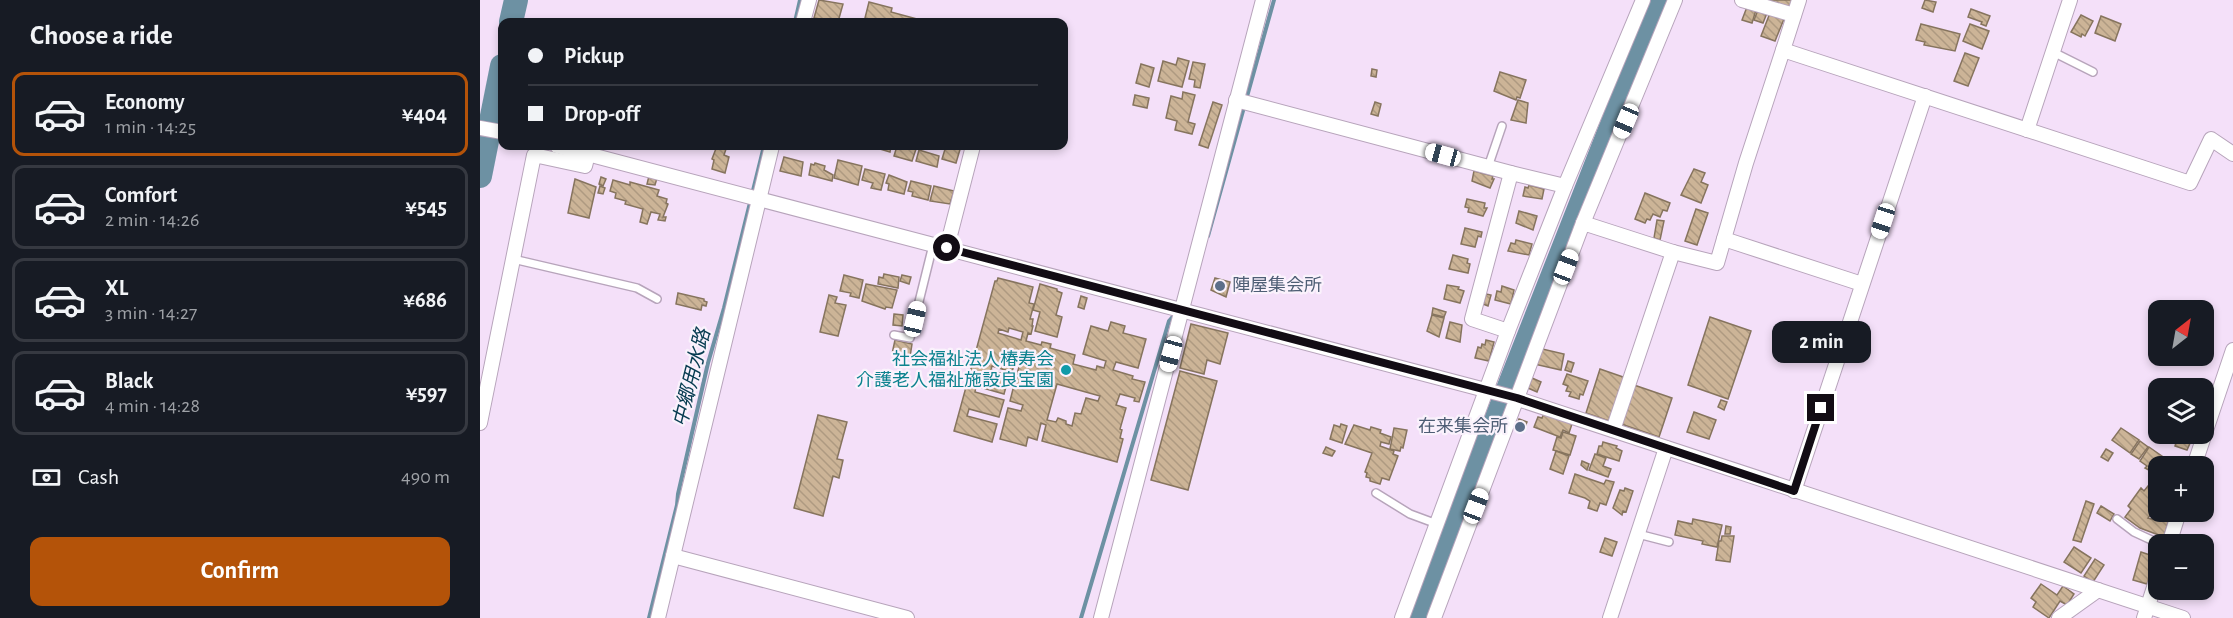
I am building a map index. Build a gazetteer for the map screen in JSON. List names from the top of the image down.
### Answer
{
  "water": ["中郷用水路"],
  "places": ["陣屋集会所", "社会福祉法人椿寿会 介護老人福祉施設良宝園", "在来集会所"],
  "north": "top right",
  "page": {
    "heading": "Choose a ride",
    "banner": ["Pickup", "Drop-off"],
    "list": [
      {
        "name": "Economy",
        "note": "1 min · 14:25",
        "value": "¥404"
      },
      {
        "name": "Comfort",
        "note": "2 min · 14:26",
        "value": "¥545"
      },
      {
        "name": "XL",
        "note": "3 min · 14:27",
        "value": "¥686"
      },
      {
        "name": "Black",
        "note": "4 min · 14:28",
        "value": "¥597"
      }
    ],
    "map_buttons": ["+", "−"],
    "bubble": "2 min",
    "pay": ["Cash", "490 m"],
    "buttons": "Confirm"
  }
}
